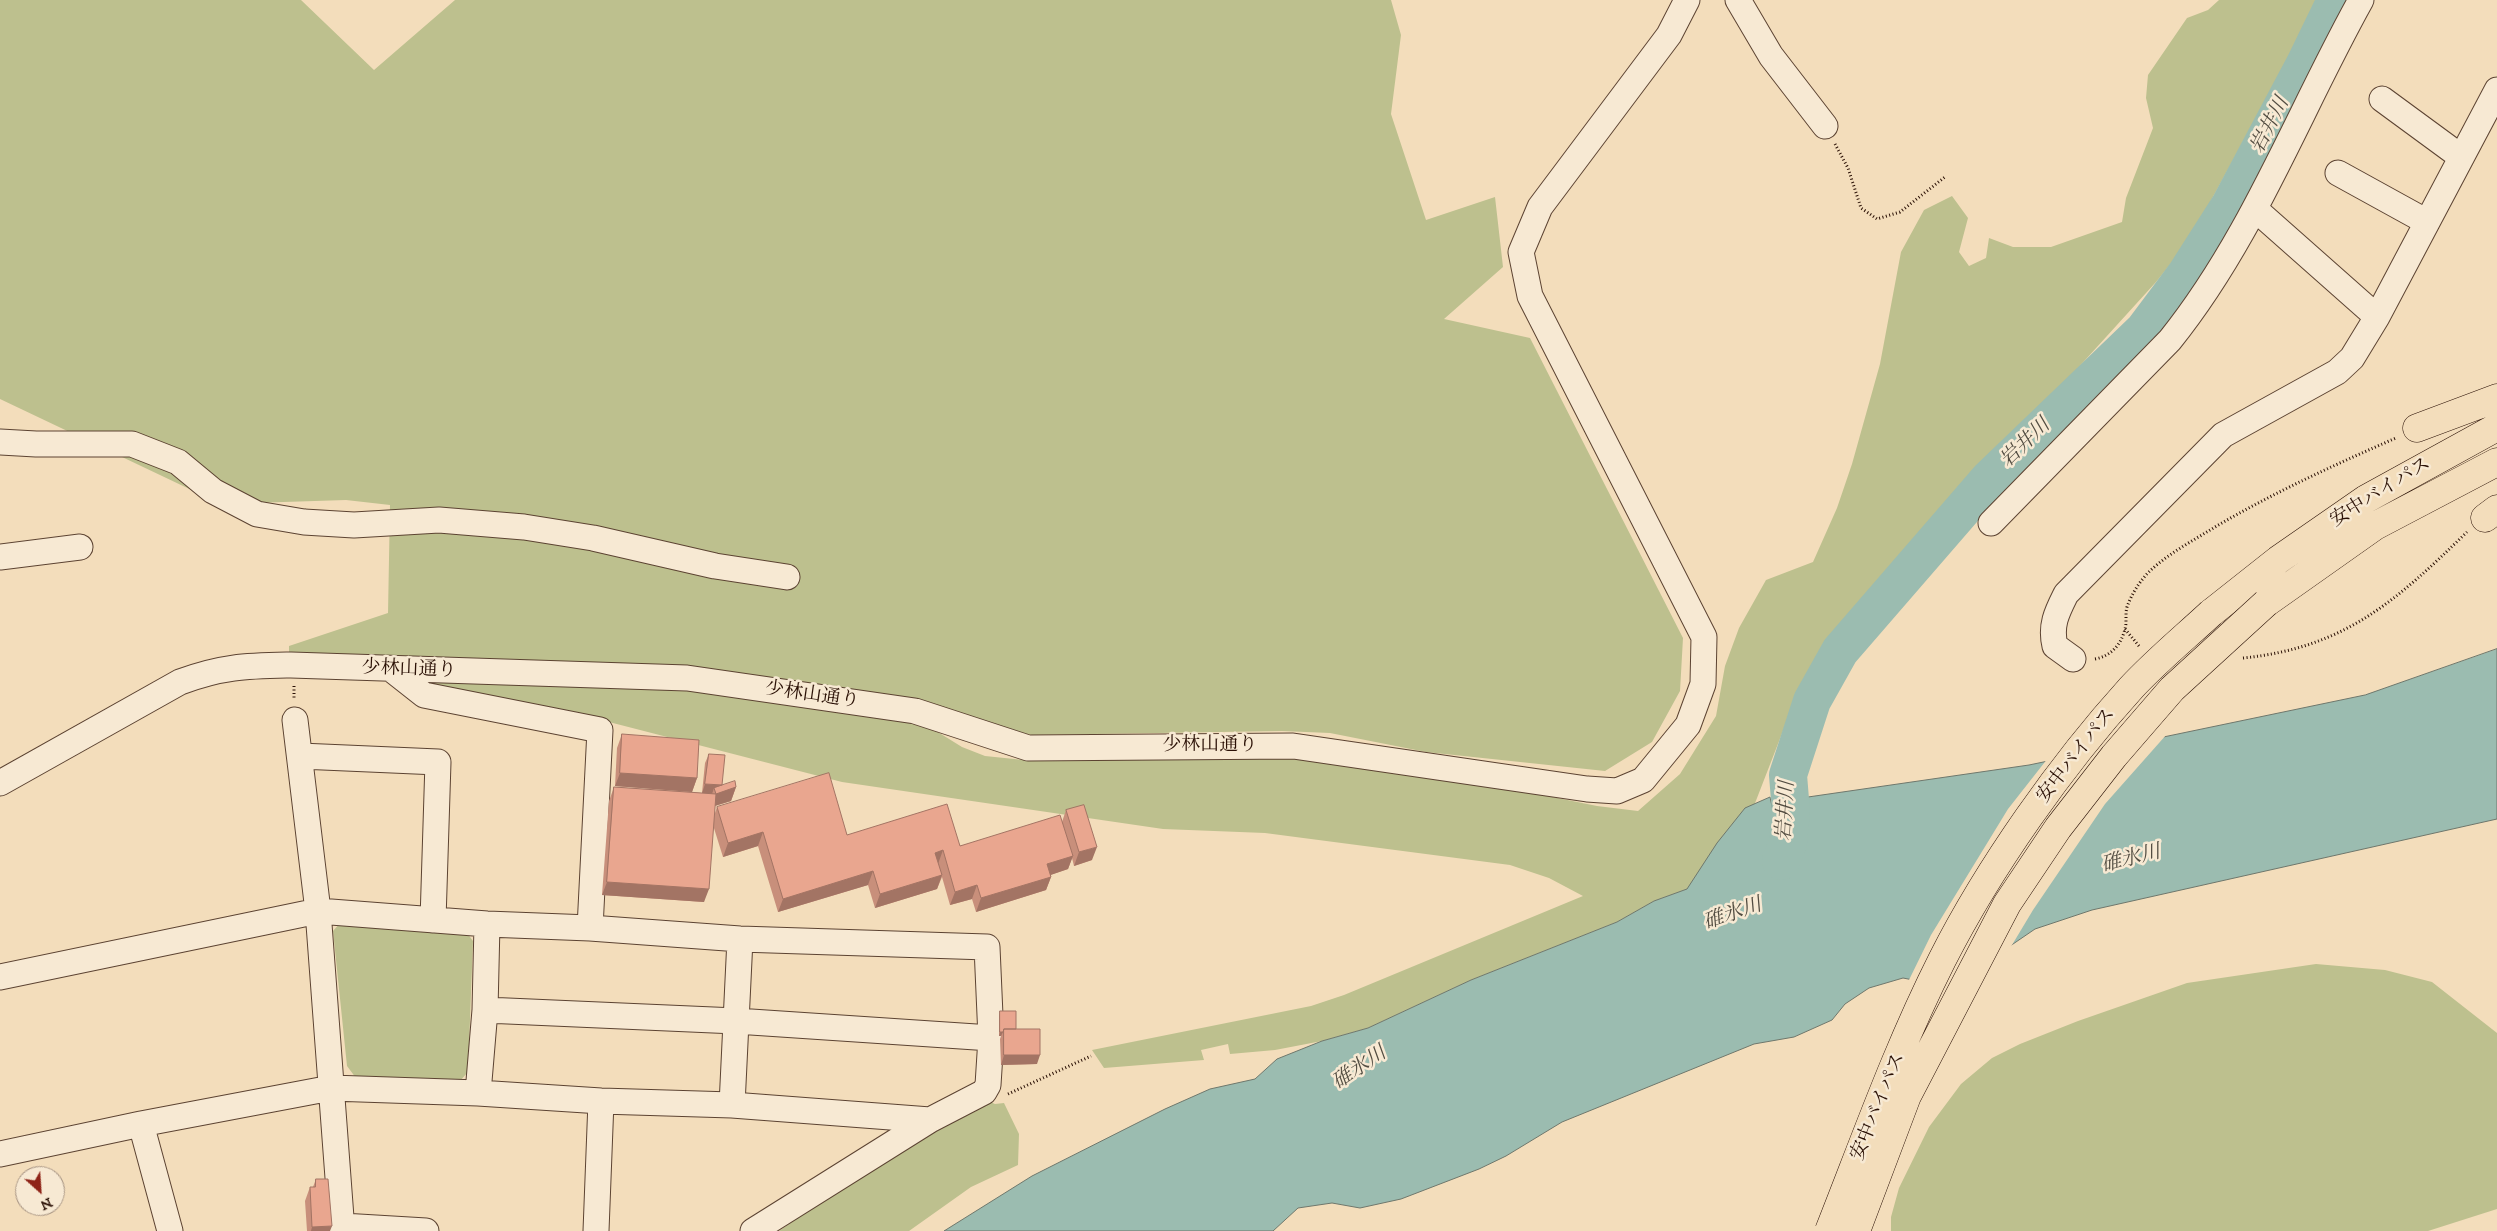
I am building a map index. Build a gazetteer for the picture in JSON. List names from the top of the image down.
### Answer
{
  "streets": {
    "highway": ["安中バイパス"],
    "street": ["少林山通り"]
  },
  "water": ["岩井川", "碓氷川"],
  "north": "bottom right"
}
